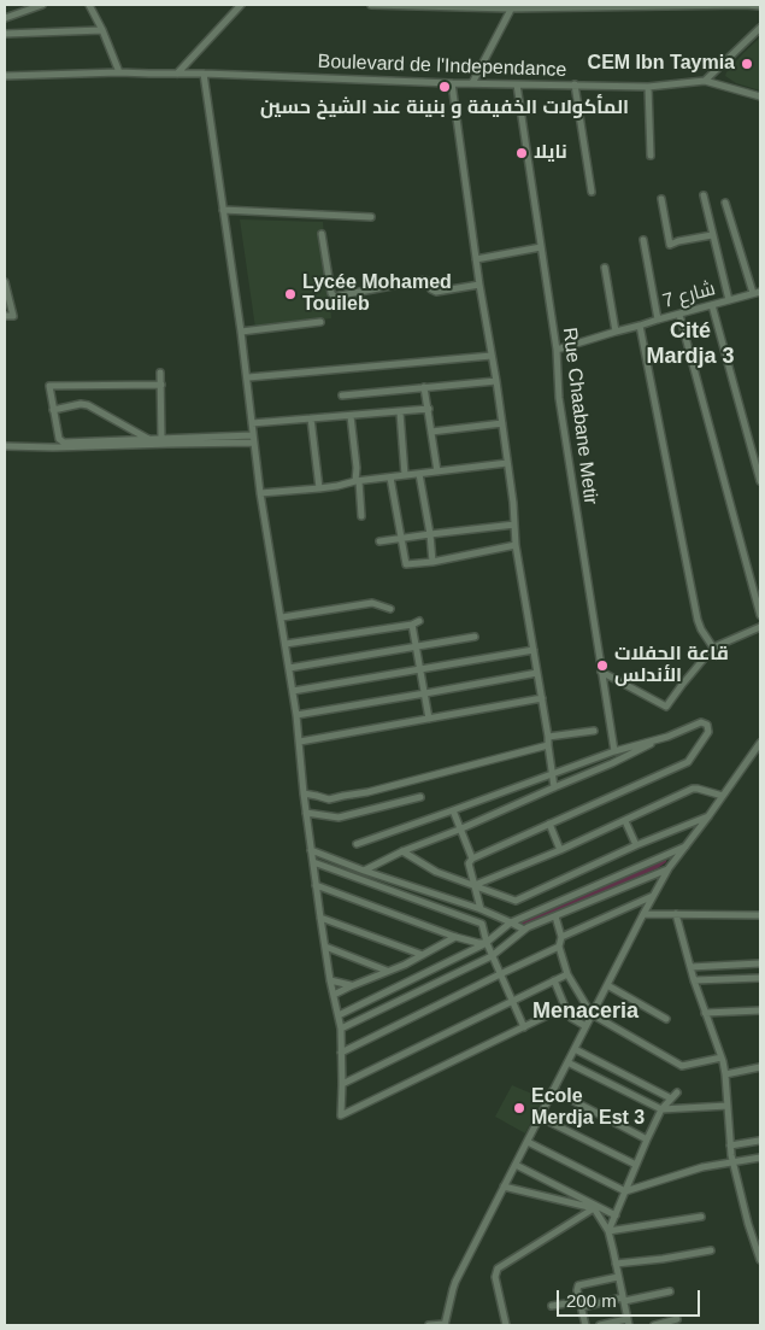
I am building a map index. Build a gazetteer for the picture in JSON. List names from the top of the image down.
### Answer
{
  "streets": {
    "street": ["Boulevard de l'Independance", "شارع 7", "Rue Chaabane Metir"]
  },
  "crossings": [
    ["Boulevard de l'Independance", "Rue Chaabane Metir"],
    ["شارع 7", "Rue Chaabane Metir"]
  ],
  "districts": ["Cité Mardja 3", "Menaceria"],
  "places": [
    "CEM Ibn Taymia",
    "المأكولات الخفيفة و بنينة عند الشيخ حسين",
    "نايلا",
    "Lycée Mohamed Touileb",
    "قاعة الحفلات الأندلس",
    "Ecole Merdja Est 3"
  ],
  "scale_bar": "200 m"
}
